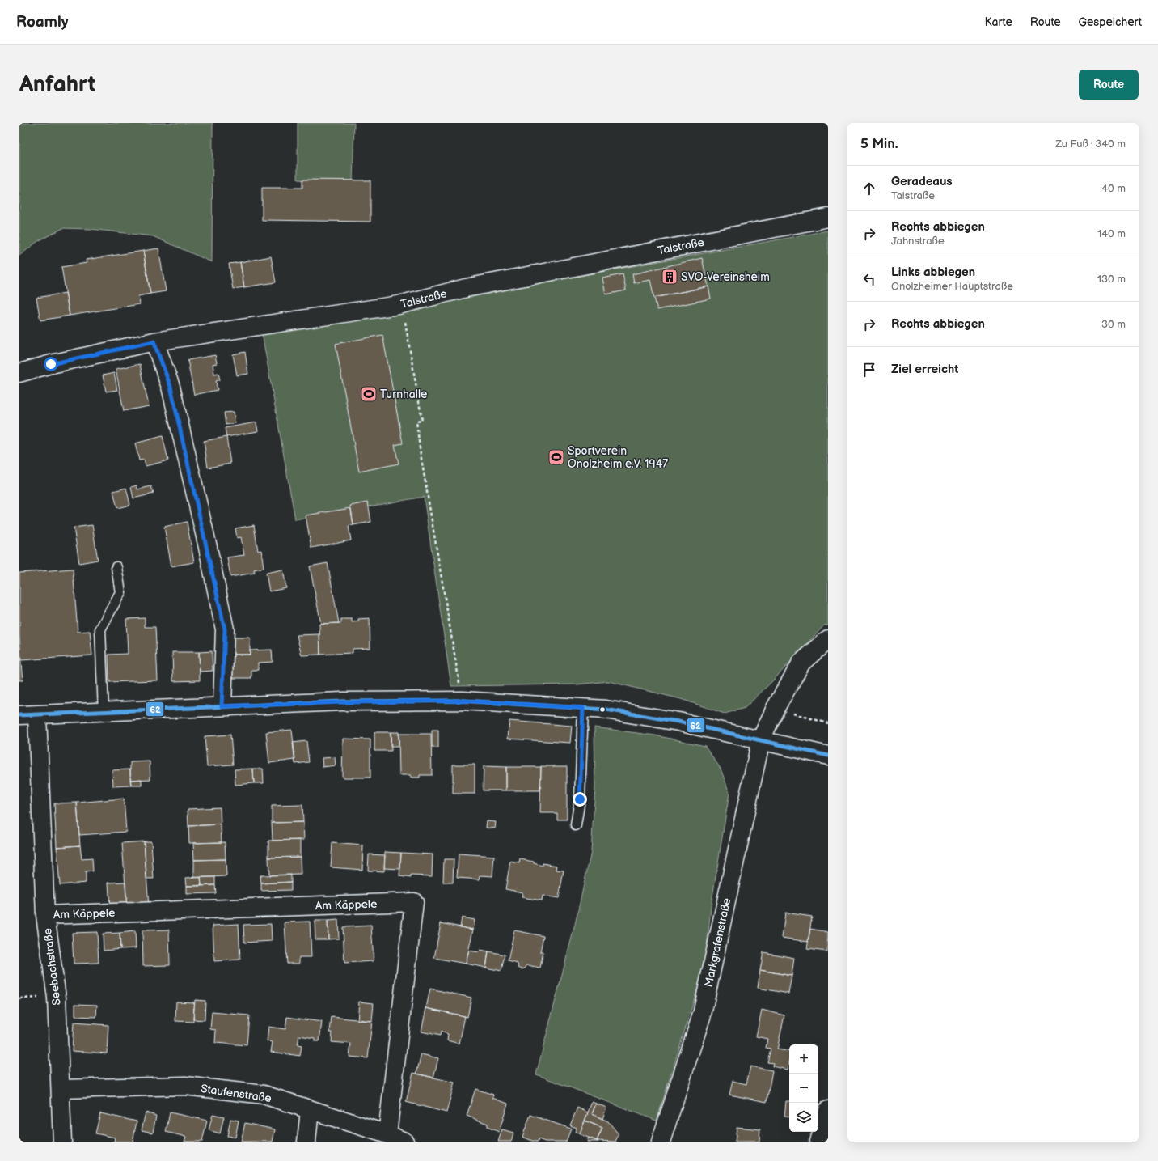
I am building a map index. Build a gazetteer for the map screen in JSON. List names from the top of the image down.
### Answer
{
  "streets": {
    "street": [
      "Talstraße",
      "Am Käppele",
      "Markgrafenstraße",
      "Seebachstraße",
      "Staufenstraße"
    ]
  },
  "crossings": [
    ["Am Käppele", "Seebachstraße"],
    ["Am Käppele", "Staufenstraße"],
    ["Seebachstraße", "Staufenstraße"]
  ],
  "places": {
    "building": ["SVO-Vereinsheim"],
    "sports": ["Turnhalle", "Sportverein Onolzheim e.V. 1947"]
  },
  "lines": ["transit line 62"],
  "page": {
    "header": "Roamly",
    "nav": ["Karte", "Route", "Gespeichert"],
    "buttons": "Route",
    "title": "Anfahrt",
    "heading": ["5 Min.", "Zu Fuß · 340 m"],
    "list": [
      ["Geradeaus", "Talstraße", "40 m"],
      ["Rechts abbiegen", "Jahnstraße", "140 m"],
      ["Links abbiegen", "Onolzheimer Hauptstraße", "130 m"],
      ["Rechts abbiegen", "30 m"],
      "Ziel erreicht"
    ],
    "map_buttons": ["+", "−"]
  }
}
